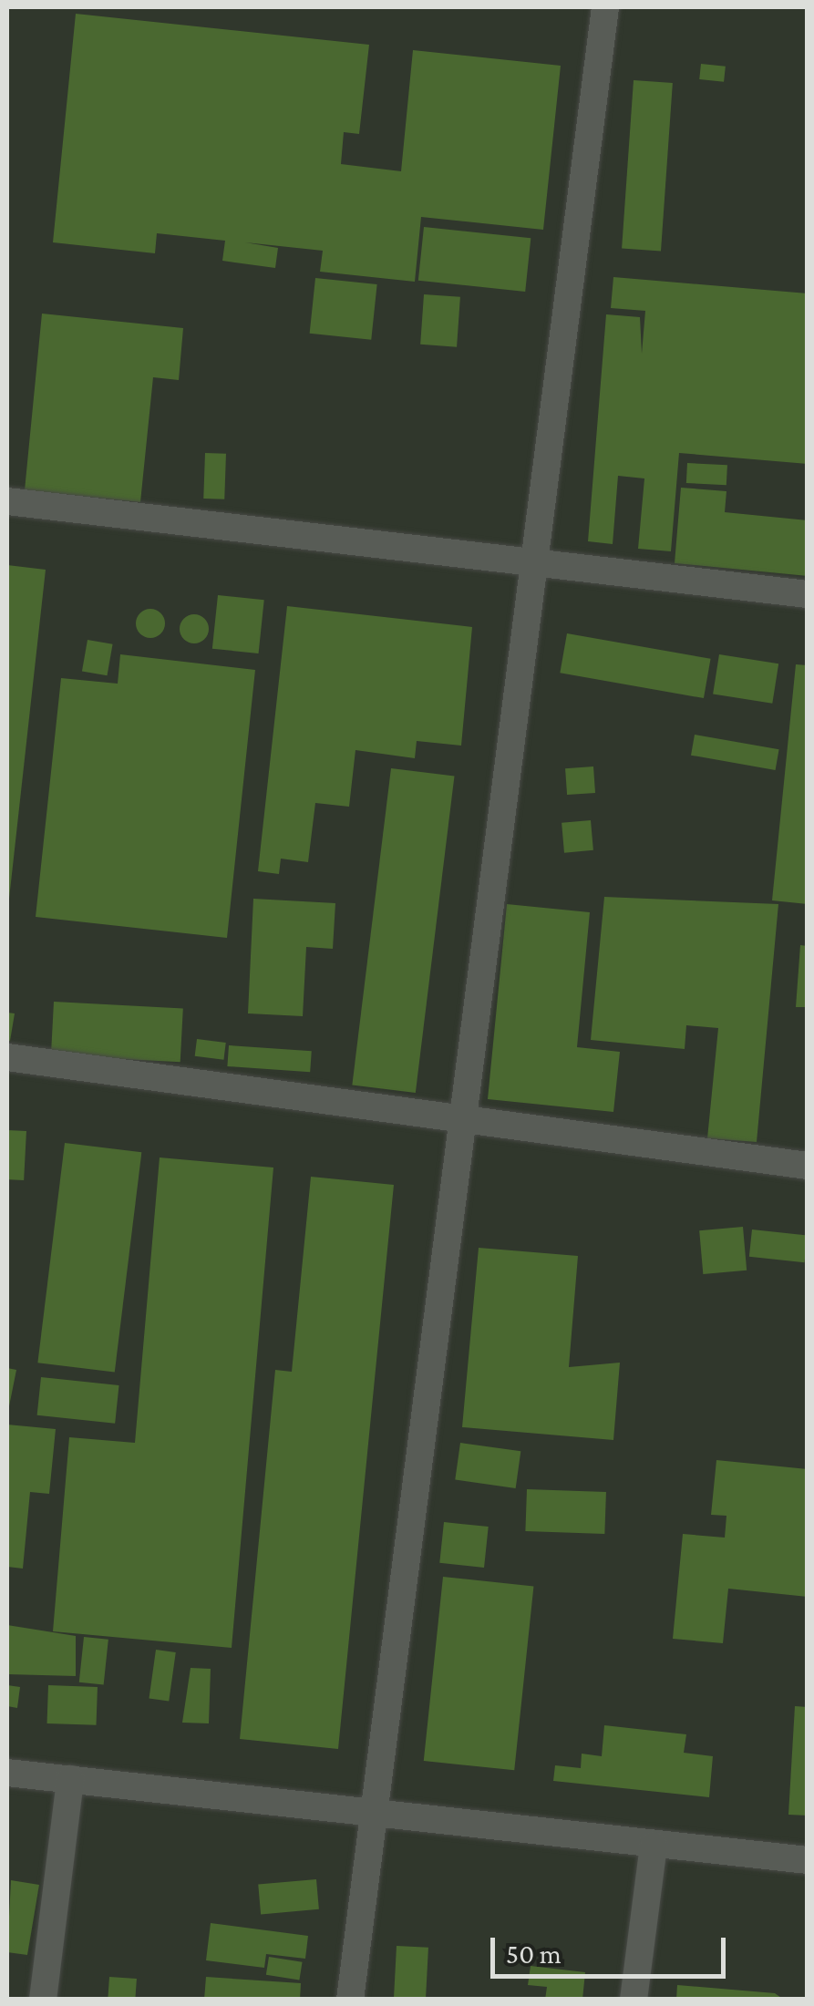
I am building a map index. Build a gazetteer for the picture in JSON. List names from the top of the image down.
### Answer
{
  "scale_bar": "50 m"
}
